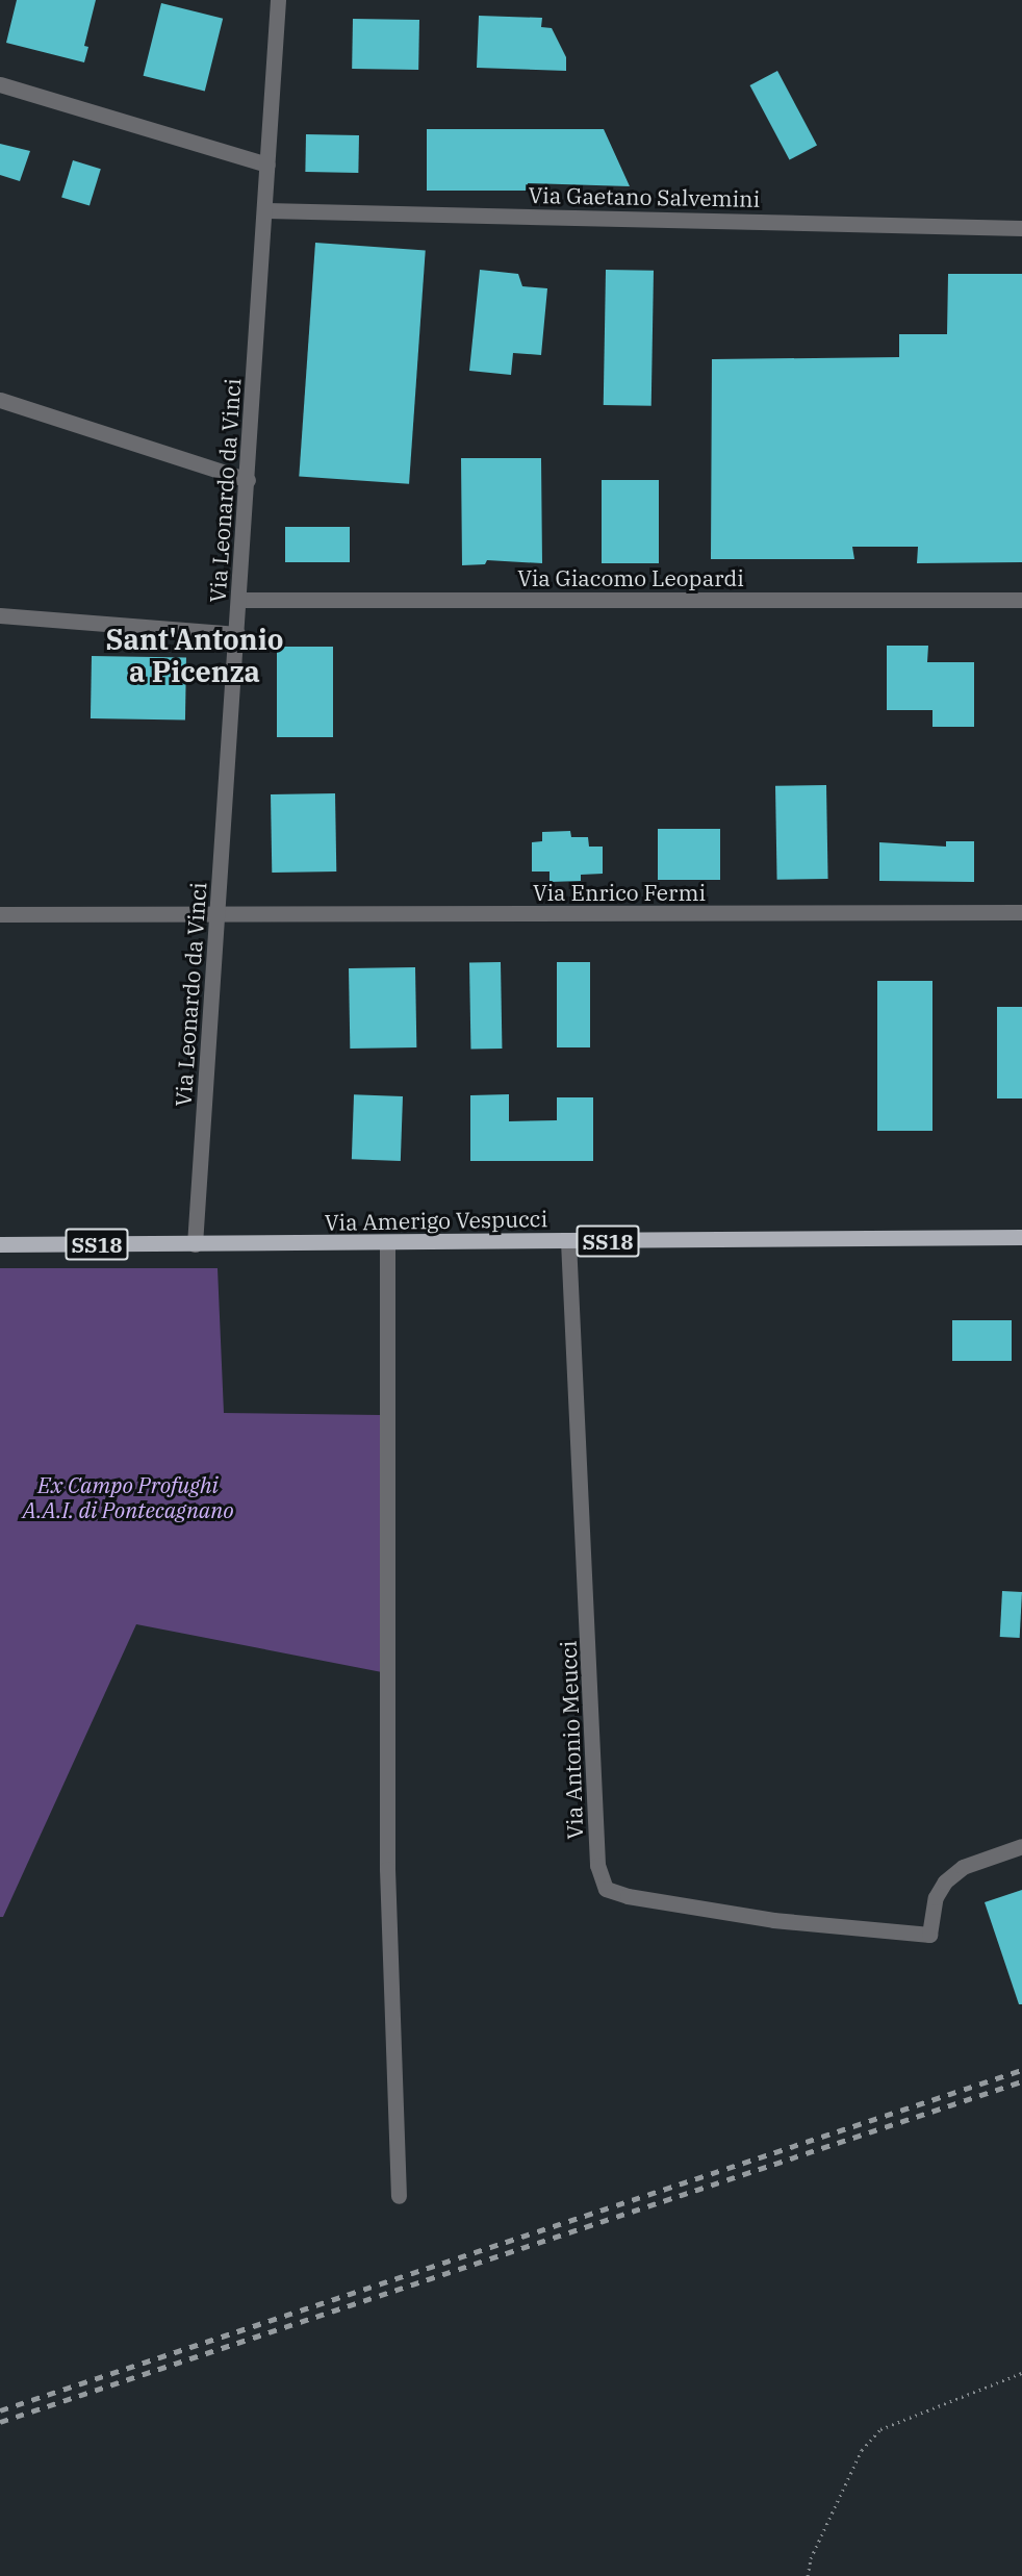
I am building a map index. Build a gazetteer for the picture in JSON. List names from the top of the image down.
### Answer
{
  "streets": {
    "main road": ["Via Amerigo Vespucci", "SS18"],
    "street": [
      "Via Gaetano Salvemini",
      "Via Leonardo da Vinci",
      "Via Giacomo Leopardi",
      "Via Enrico Fermi",
      "Via Antonio Meucci"
    ]
  },
  "crossings": [
    ["Via Gaetano Salvemini", "Via Leonardo da Vinci"],
    ["Via Leonardo da Vinci", "Via Giacomo Leopardi"],
    ["Via Leonardo da Vinci", "Via Enrico Fermi"],
    ["Via Leonardo da Vinci", "Via Amerigo Vespucci"],
    ["Via Amerigo Vespucci", "Via Antonio Meucci"]
  ],
  "districts": ["Sant'Antonio a Picenza"],
  "parks": ["Ex Campo Profughi A.A.I. di Pontecagnano"]
}
